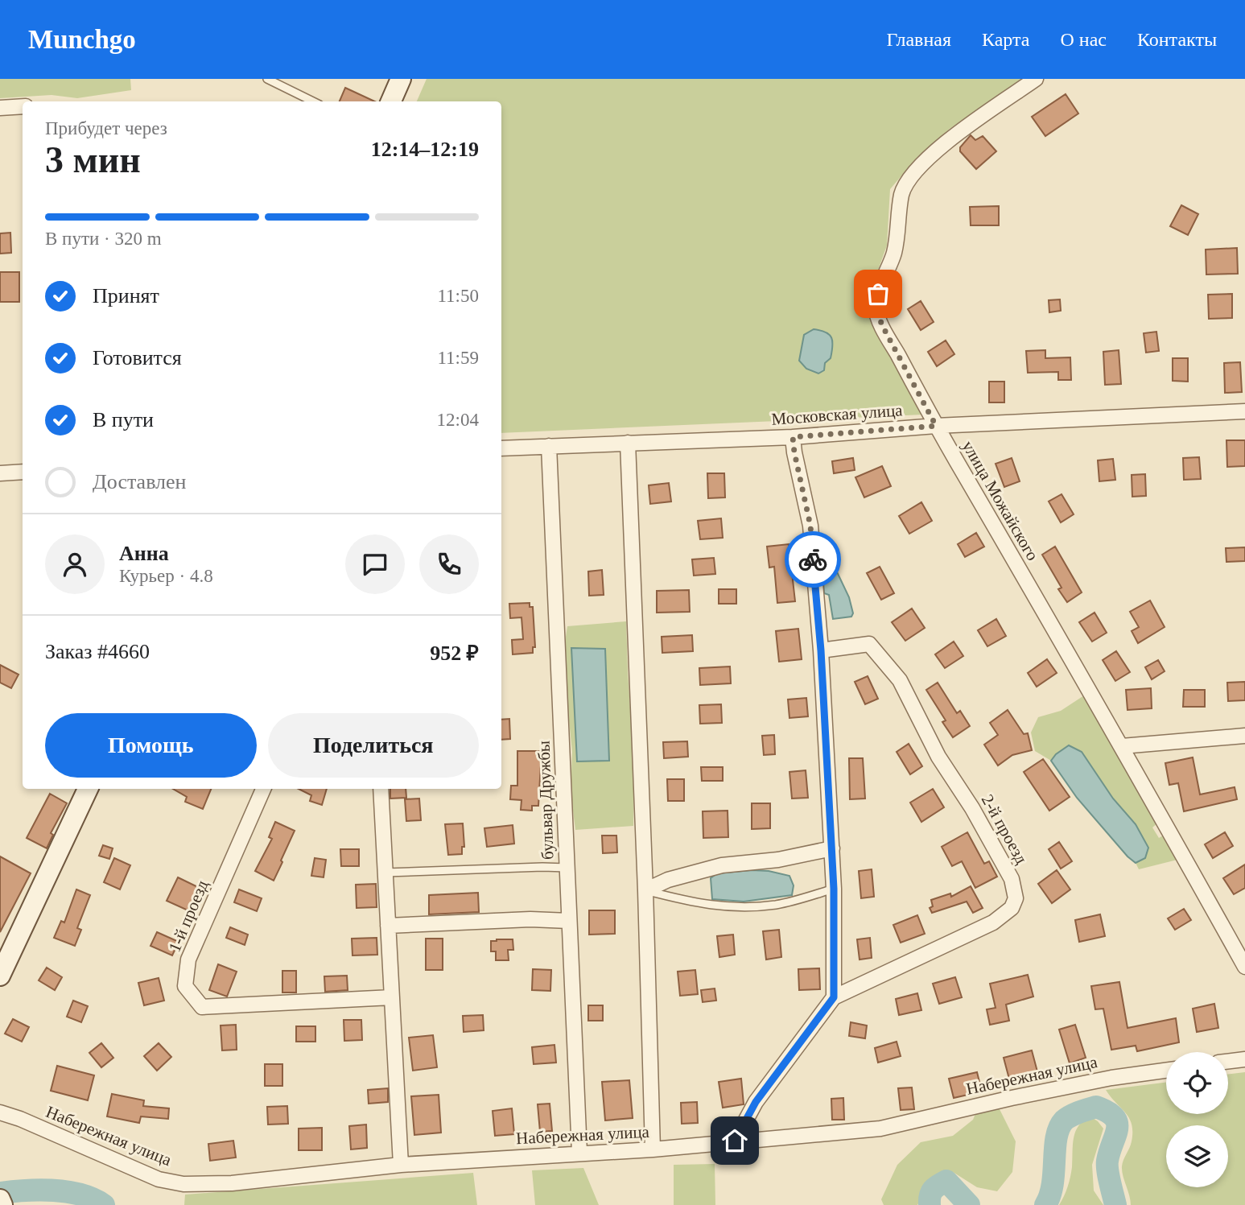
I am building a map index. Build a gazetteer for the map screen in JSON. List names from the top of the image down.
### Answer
{
  "streets": {
    "street": [
      "Московская улица",
      "улица Можайского",
      "бульвар Дружбы",
      "2-й проезд",
      "1-й проезд",
      "Набережная улица"
    ]
  },
  "crossings": [
    ["Московская улица", "улица Можайского"],
    ["Московская улица", "бульвар Дружбы"],
    ["бульвар Дружбы", "Набережная улица"],
    ["2-й проезд", "Набережная улица"]
  ],
  "page": {
    "header": "Munchgo",
    "nav": [
      "Главная",
      "Карта",
      "О нас",
      "Контакты"
    ],
    "heading": ["3 мин", "Прибудет через", "12:14–12:19"],
    "panel": [
      "Анна",
      "Курьер · 4.8",
      "Заказ #4660",
      "952 ₽"
    ],
    "bar": "В пути · 320 m",
    "list": [
      ["Принят", "11:50"],
      ["Готовится", "11:59"],
      ["В пути", "12:04"],
      "Доставлен"
    ],
    "buttons": ["Помощь", "Поделиться"]
  }
}
